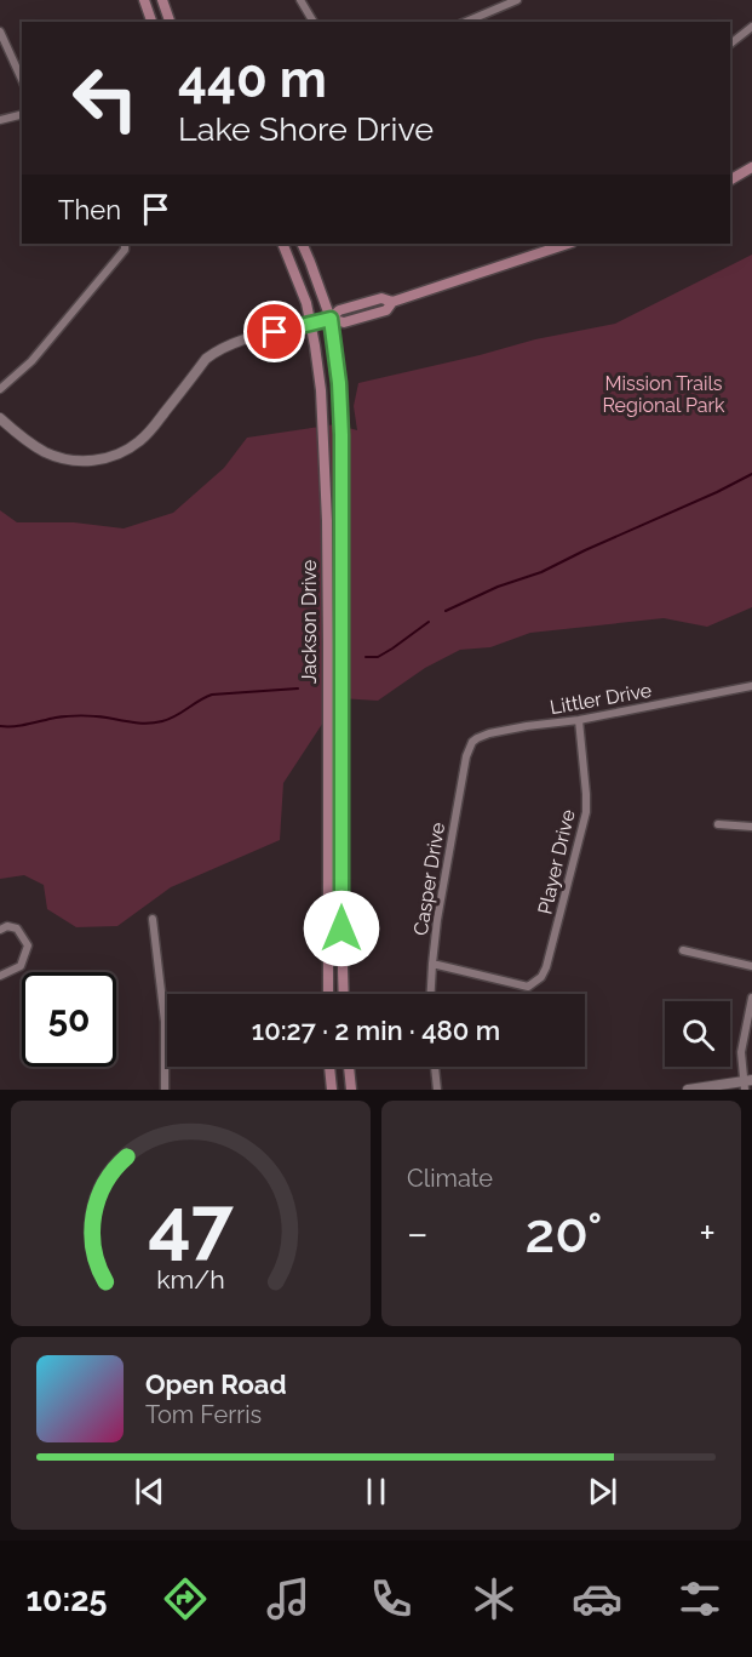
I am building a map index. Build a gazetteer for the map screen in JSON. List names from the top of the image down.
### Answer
{
  "streets": {
    "main road": ["Jackson Drive"],
    "street": ["Littler Drive", "Player Drive", "Casper Drive"]
  },
  "crossings": [
    ["Littler Drive", "Player Drive"],
    ["Littler Drive", "Casper Drive"],
    ["Player Drive", "Casper Drive"]
  ],
  "parks": ["Mission Trails Regional Park"],
  "page": {
    "turn": ["440 m", "Lake Shore Drive"],
    "then": "Then",
    "limit": "50",
    "trip": "10:27 · 2 min · 480 m",
    "tile": "Climate",
    "heat": ["−", "20°", "+"],
    "song": ["Open Road", "Tom Ferris"],
    "tabs": "10:25",
    "gauge": ["47", "km/h"]
  }
}
